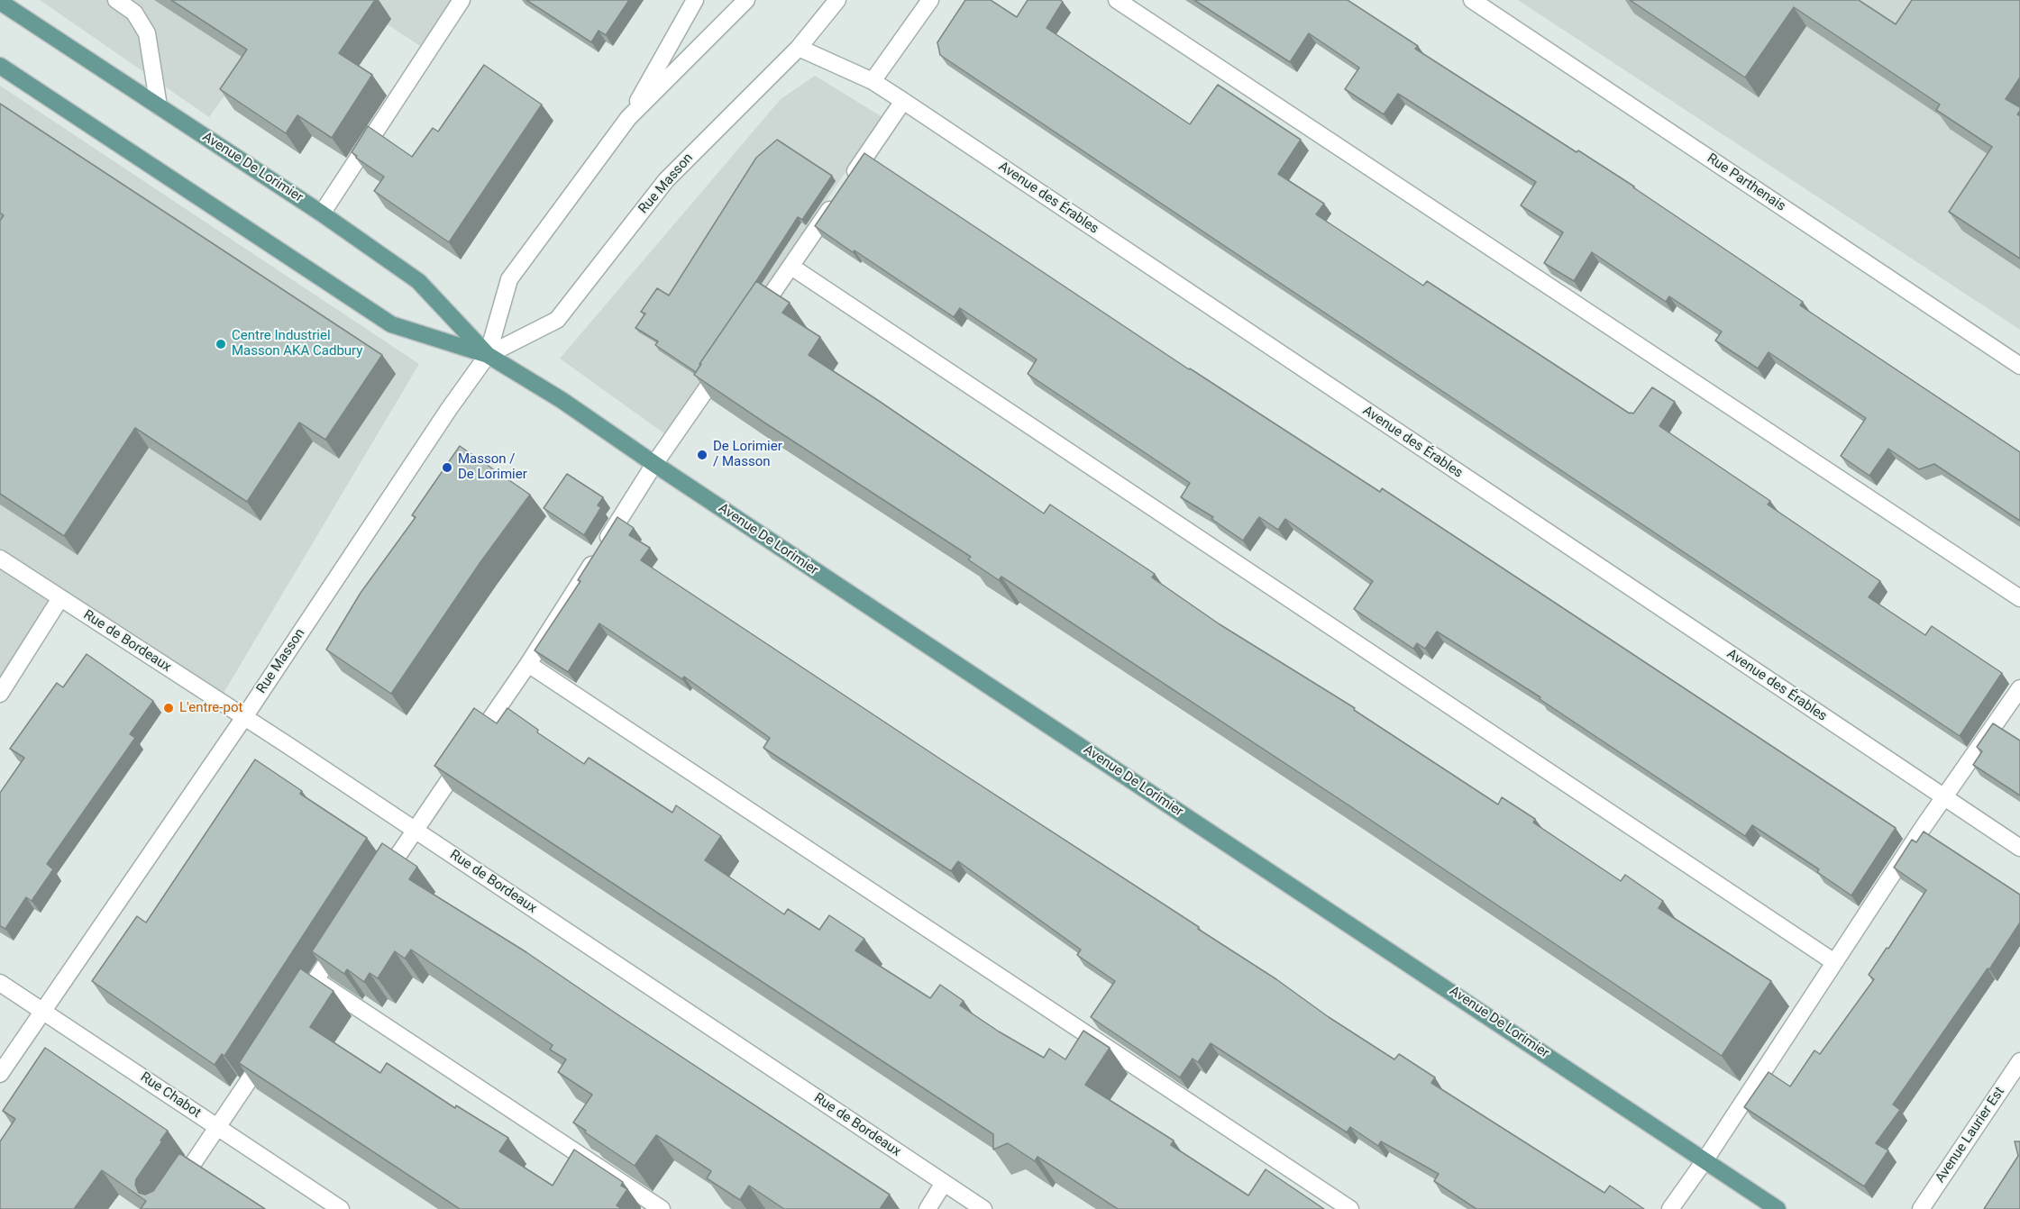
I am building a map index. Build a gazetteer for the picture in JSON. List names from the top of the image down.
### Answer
{
  "streets": {
    "main road": ["Avenue De Lorimier"],
    "street": [
      "Rue Parthenais",
      "Rue Masson",
      "Avenue des Érables",
      "Rue de Bordeaux",
      "Rue Chabot",
      "Avenue Laurier Est"
    ]
  },
  "crossings": [
    ["Avenue De Lorimier", "Rue Masson"],
    ["Rue Masson", "Avenue des Érables"],
    ["Rue Masson", "Rue de Bordeaux"],
    ["Rue Masson", "Rue Chabot"]
  ],
  "places": [
    "Centre Industriel Masson AKA Cadbury",
    "De Lorimier / Masson",
    "Masson / De Lorimier",
    "L'entre-pot"
  ]
}
